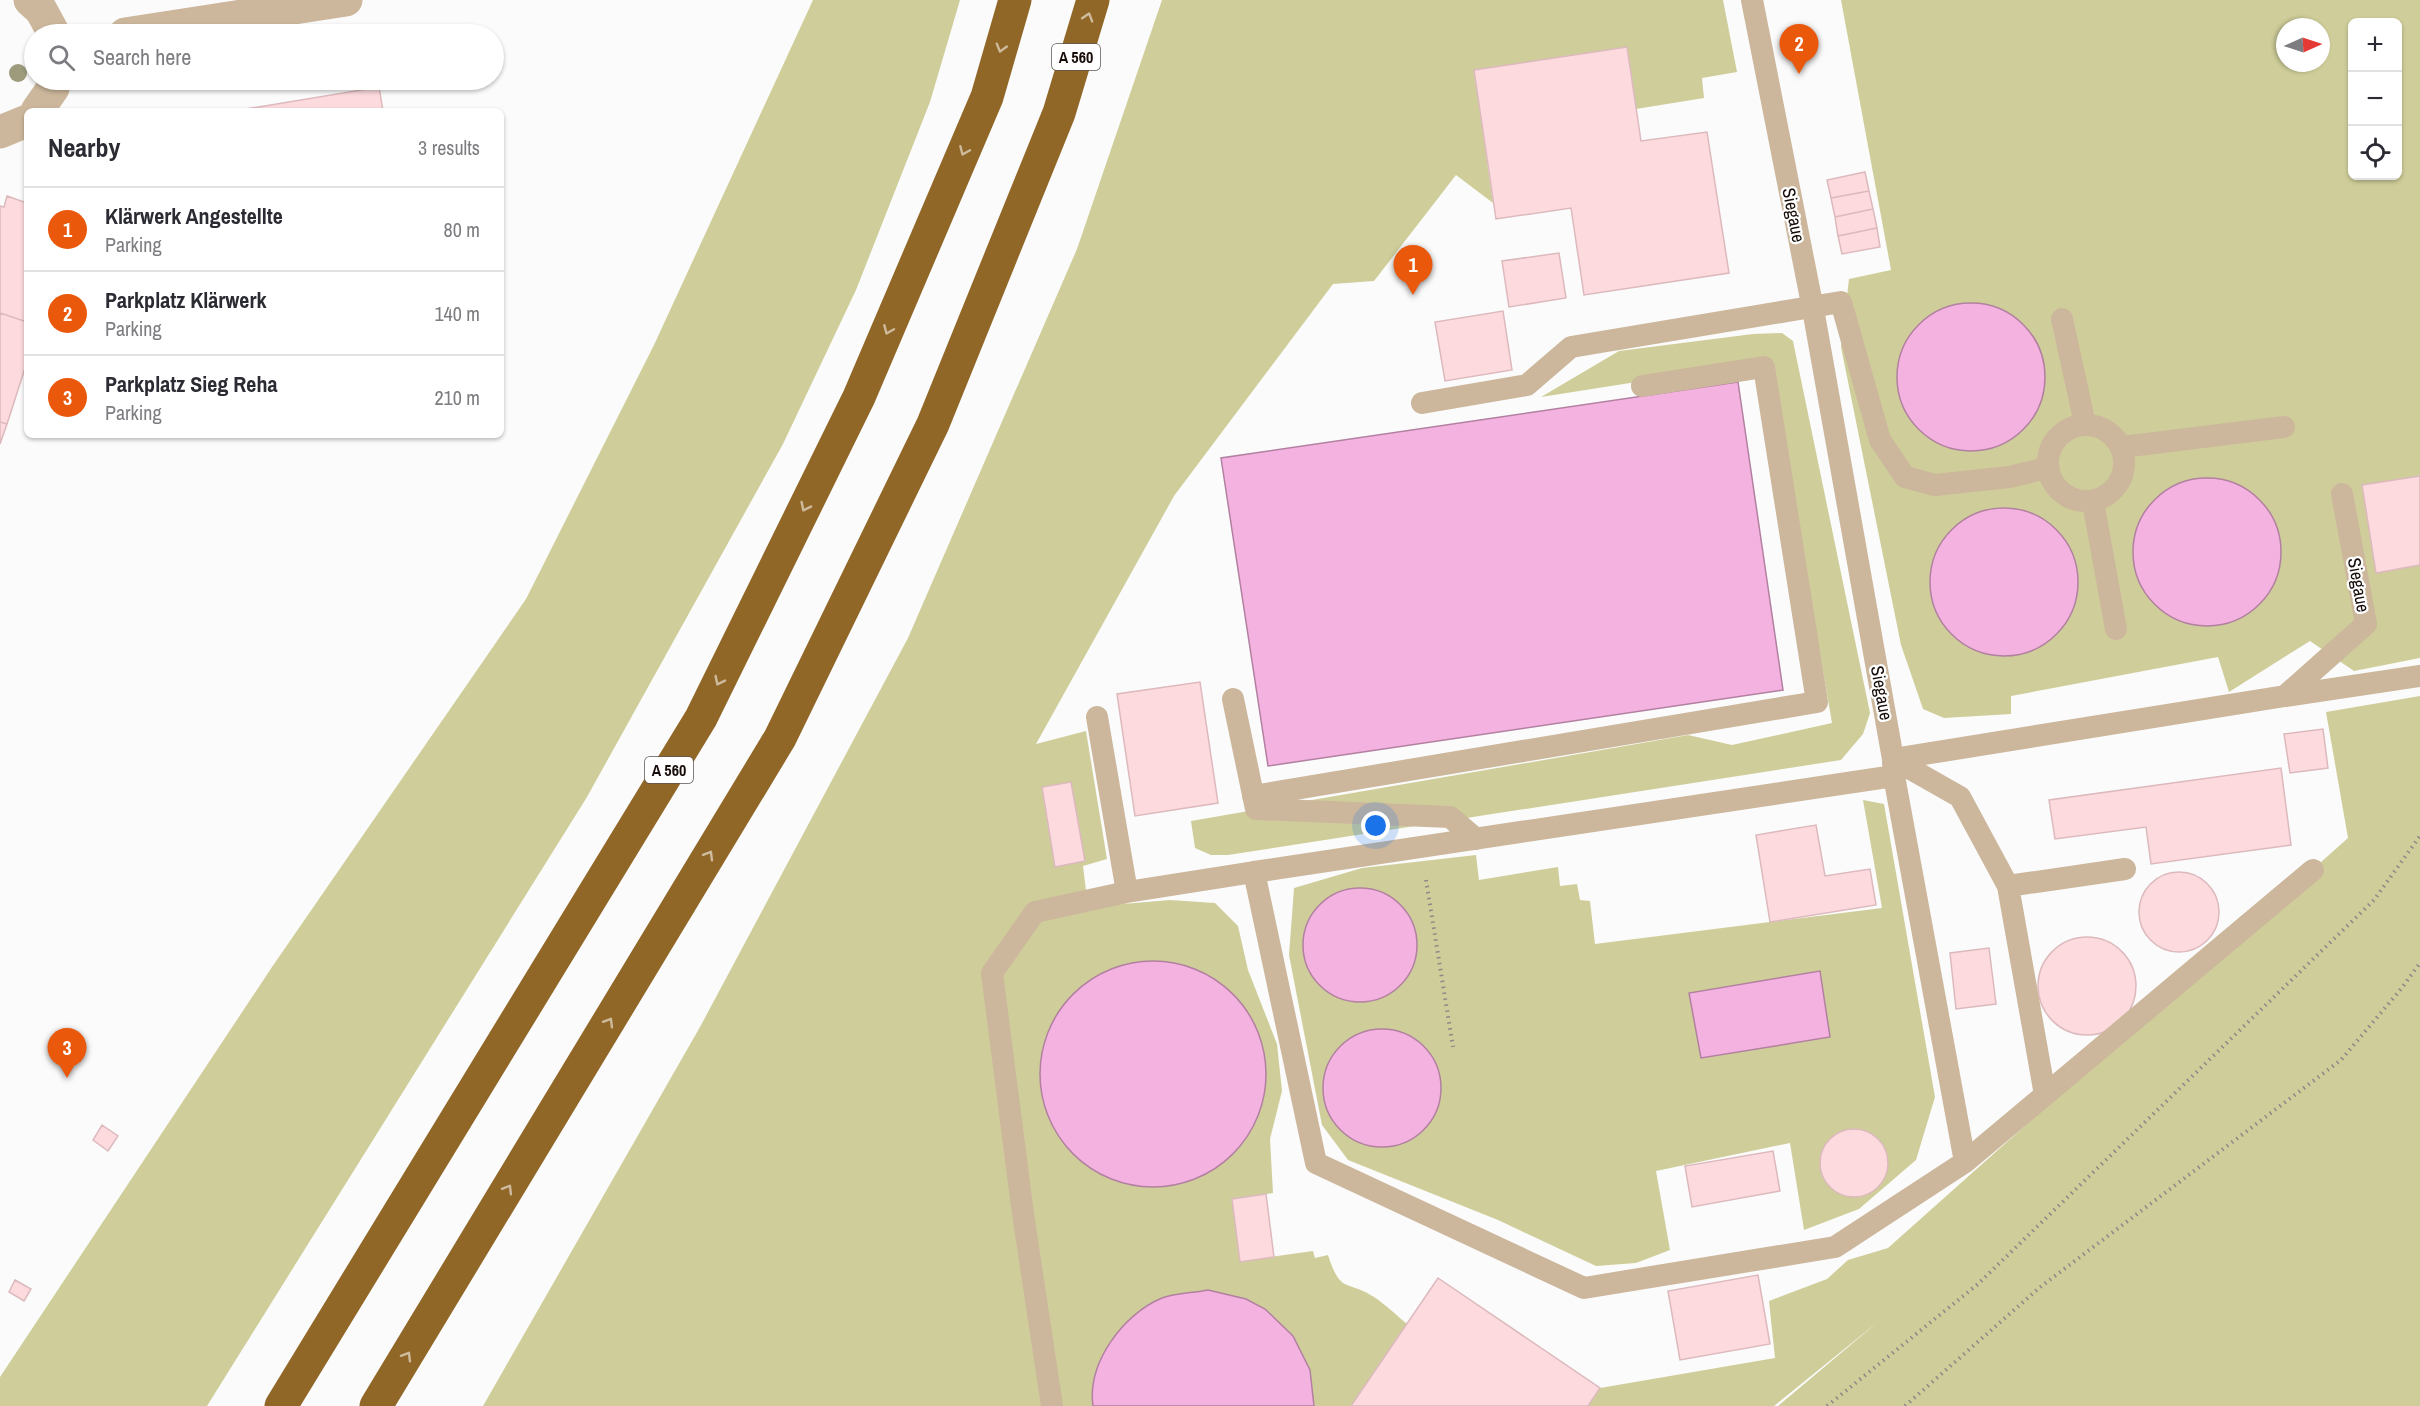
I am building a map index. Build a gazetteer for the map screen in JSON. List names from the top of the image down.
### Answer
{
  "streets": {
    "highway": ["A 560"],
    "lane": ["Siegaue"]
  },
  "north": "right",
  "page": {
    "map_buttons": ["+", "−"],
    "pins": ["2", "1", "3"],
    "search": "Search here",
    "heading": ["Nearby", "3 results"],
    "list": [
      {
        "mark": "1",
        "name": "Klärwerk Angestellte",
        "note": "Parking",
        "value": "80 m"
      },
      {
        "mark": "2",
        "name": "Parkplatz Klärwerk",
        "note": "Parking",
        "value": "140 m"
      },
      {
        "mark": "3",
        "name": "Parkplatz Sieg Reha",
        "note": "Parking",
        "value": "210 m"
      }
    ]
  }
}
